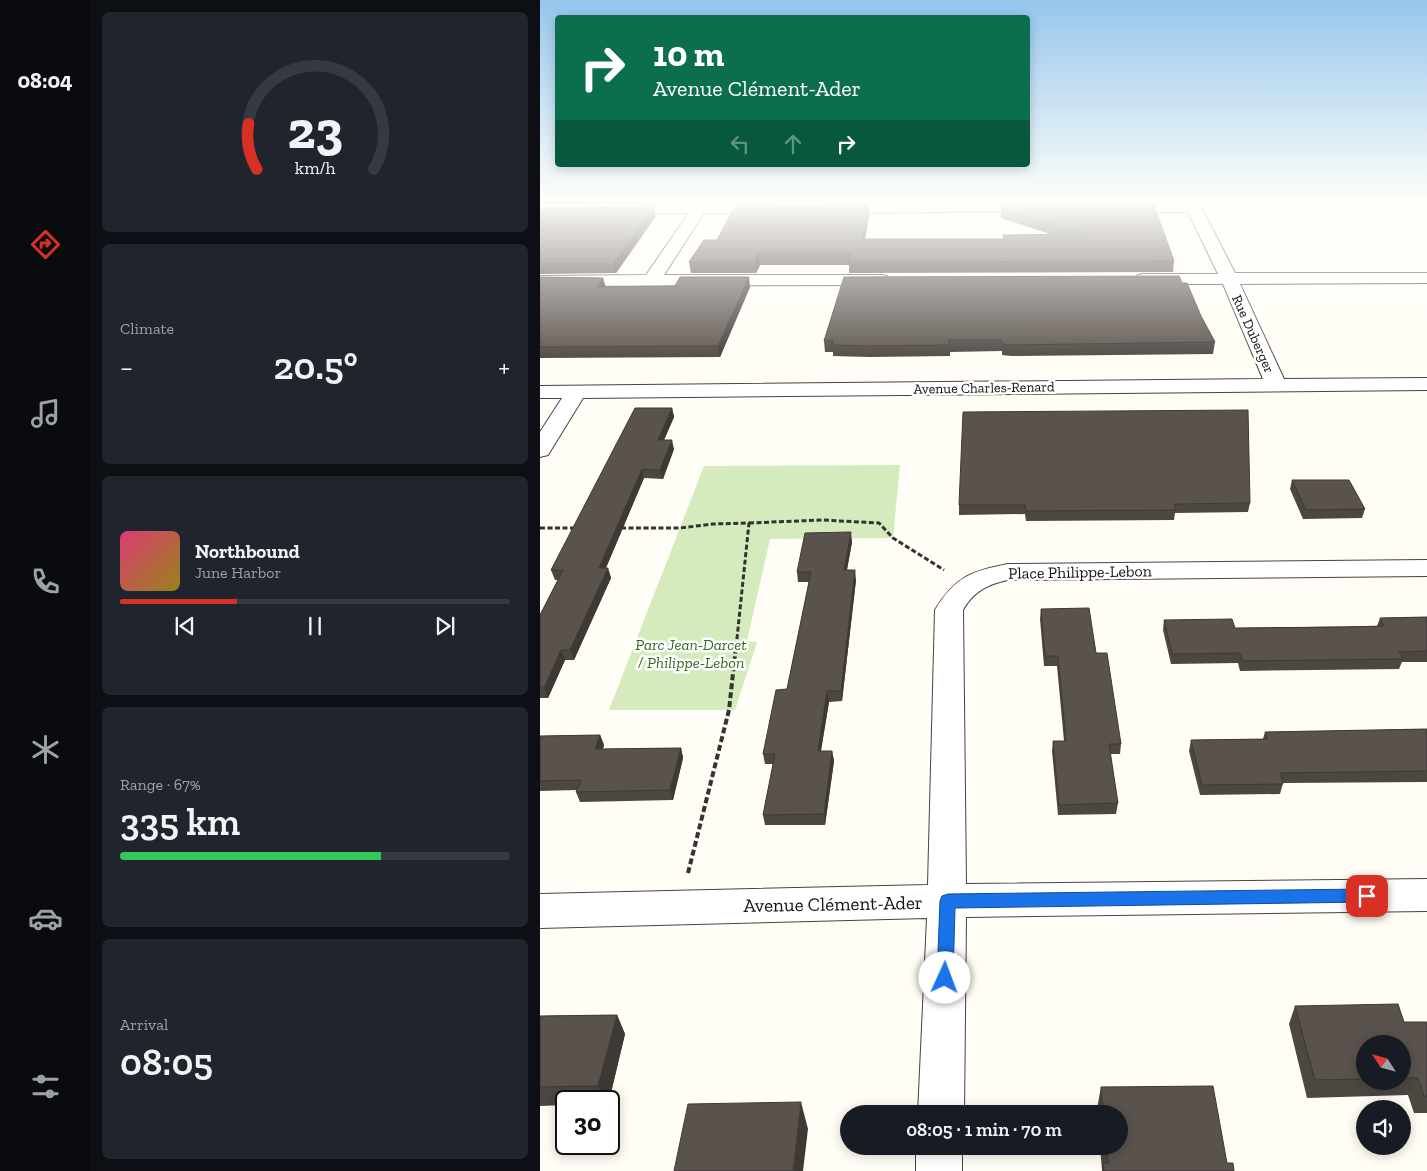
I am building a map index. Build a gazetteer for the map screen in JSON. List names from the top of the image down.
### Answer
{
  "streets": {
    "street": [
      "Rue Duberger",
      "Avenue Charles-Renard",
      "Place Philippe-Lebon",
      "Avenue Clément-Ader"
    ]
  },
  "crossings": [
    ["Rue Duberger", "Avenue Charles-Renard"],
    ["Place Philippe-Lebon", "Avenue Clément-Ader"]
  ],
  "parks": ["Parc Jean-Darcet / Philippe-Lebon"],
  "north": "top left",
  "page": {
    "tabs": "08:04",
    "turn": ["10 m", "Avenue Clément-Ader"],
    "tile": [
      "Climate",
      ["Range · 67%", "335 km"],
      ["Arrival", "08:05"]
    ],
    "heat": ["−", "20.5°", "+"],
    "song": ["Northbound", "June Harbor"],
    "limit": "30",
    "trip": "08:05 · 1 min · 70 m",
    "gauge": ["23", "km/h"]
  }
}
